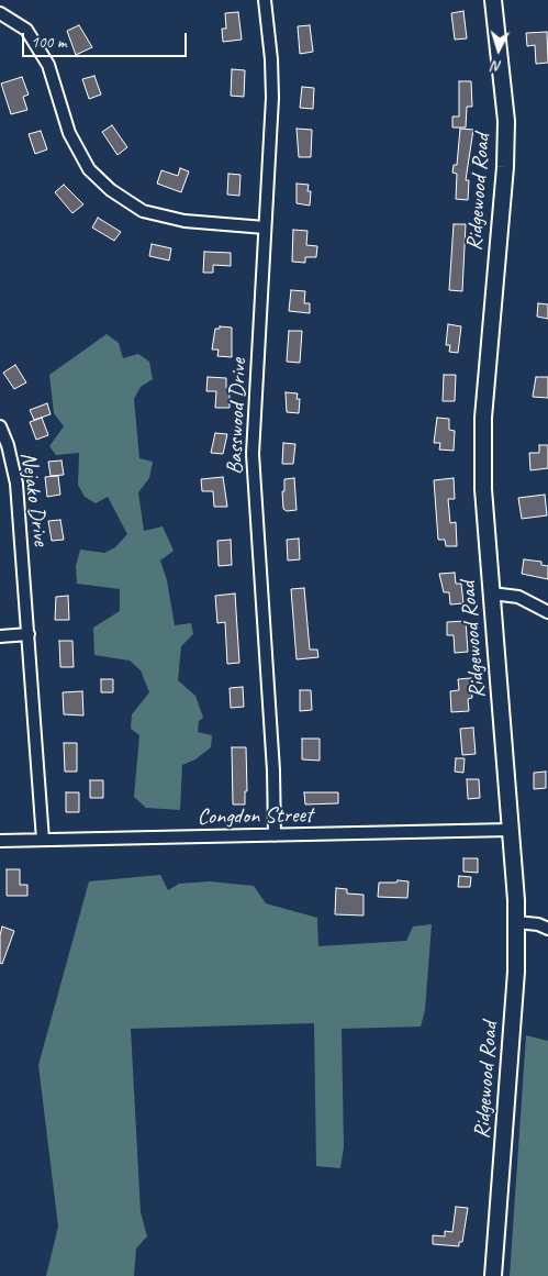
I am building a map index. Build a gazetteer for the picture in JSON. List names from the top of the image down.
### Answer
{
  "streets": {
    "main road": ["Ridgewood Road"],
    "street": ["Basswood Drive", "Nejako Drive", "Congdon Street"]
  },
  "crossings": [
    ["Ridgewood Road", "Congdon Street"],
    ["Basswood Drive", "Congdon Street"],
    ["Nejako Drive", "Congdon Street"]
  ],
  "scale_bar": "100 m",
  "north": "bottom"
}
